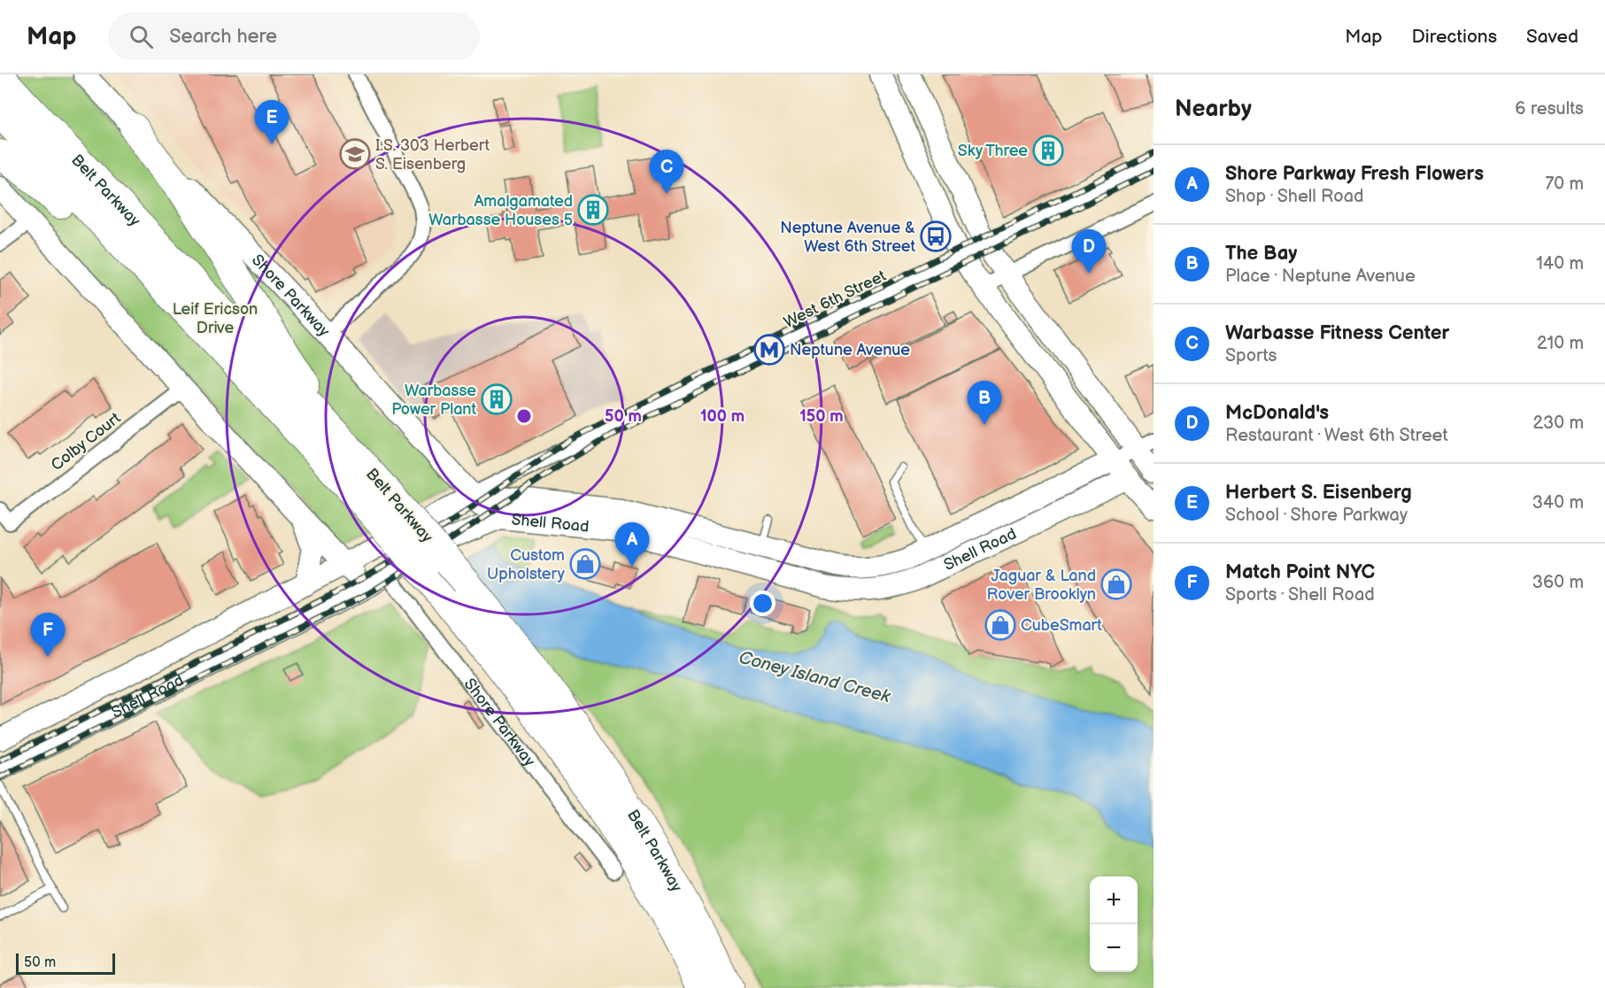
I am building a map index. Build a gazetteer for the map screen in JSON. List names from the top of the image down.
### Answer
{
  "streets": {
    "highway": ["Belt Parkway"],
    "main road": ["Shore Parkway", "Shell Road"],
    "street": ["West 6th Street", "Colby Court"]
  },
  "crossings": [
    ["Shore Parkway", "West 6th Street"],
    ["Shore Parkway", "Shell Road"],
    ["West 6th Street", "Shell Road"]
  ],
  "water": ["Coney Island Creek"],
  "parks": ["Leif Ericson Drive"],
  "places": {
    "building": ["Sky Three", "Amalgamated Warbasse Houses 5", "Warbasse Power Plant"],
    "school or university": ["I.S. 303 Herbert S. Eisenberg"],
    "bus stop": ["Neptune Avenue & West 6th Street"],
    "metro station": ["Neptune Avenue"],
    "shop": ["Custom Upholstery", "Jaguar & Land Rover Brooklyn", "CubeSmart"]
  },
  "scale_bar": "50 m",
  "page": {
    "header": "Map",
    "search": "Search here",
    "nav": ["Map", "Directions", "Saved"],
    "heading": ["Nearby", "6 results"],
    "pins": [
      "E",
      "C",
      "D",
      "B",
      "A",
      "F"
    ],
    "list": [
      {
        "mark": "A",
        "name": "Shore Parkway Fresh Flowers",
        "note": "Shop · Shell Road",
        "value": "70 m"
      },
      {
        "mark": "B",
        "name": "The Bay",
        "note": "Place · Neptune Avenue",
        "value": "140 m"
      },
      {
        "mark": "C",
        "name": "Warbasse Fitness Center",
        "note": "Sports",
        "value": "210 m"
      },
      {
        "mark": "D",
        "name": "McDonald's",
        "note": "Restaurant · West 6th Street",
        "value": "230 m"
      },
      {
        "mark": "E",
        "name": "Herbert S. Eisenberg",
        "note": "School · Shore Parkway",
        "value": "340 m"
      },
      {
        "mark": "F",
        "name": "Match Point NYC",
        "note": "Sports · Shell Road",
        "value": "360 m"
      }
    ],
    "map_buttons": ["+", "−"],
    "scale": "50 m"
  },
  "rings": ["50 m", "100 m", "150 m"]
}
